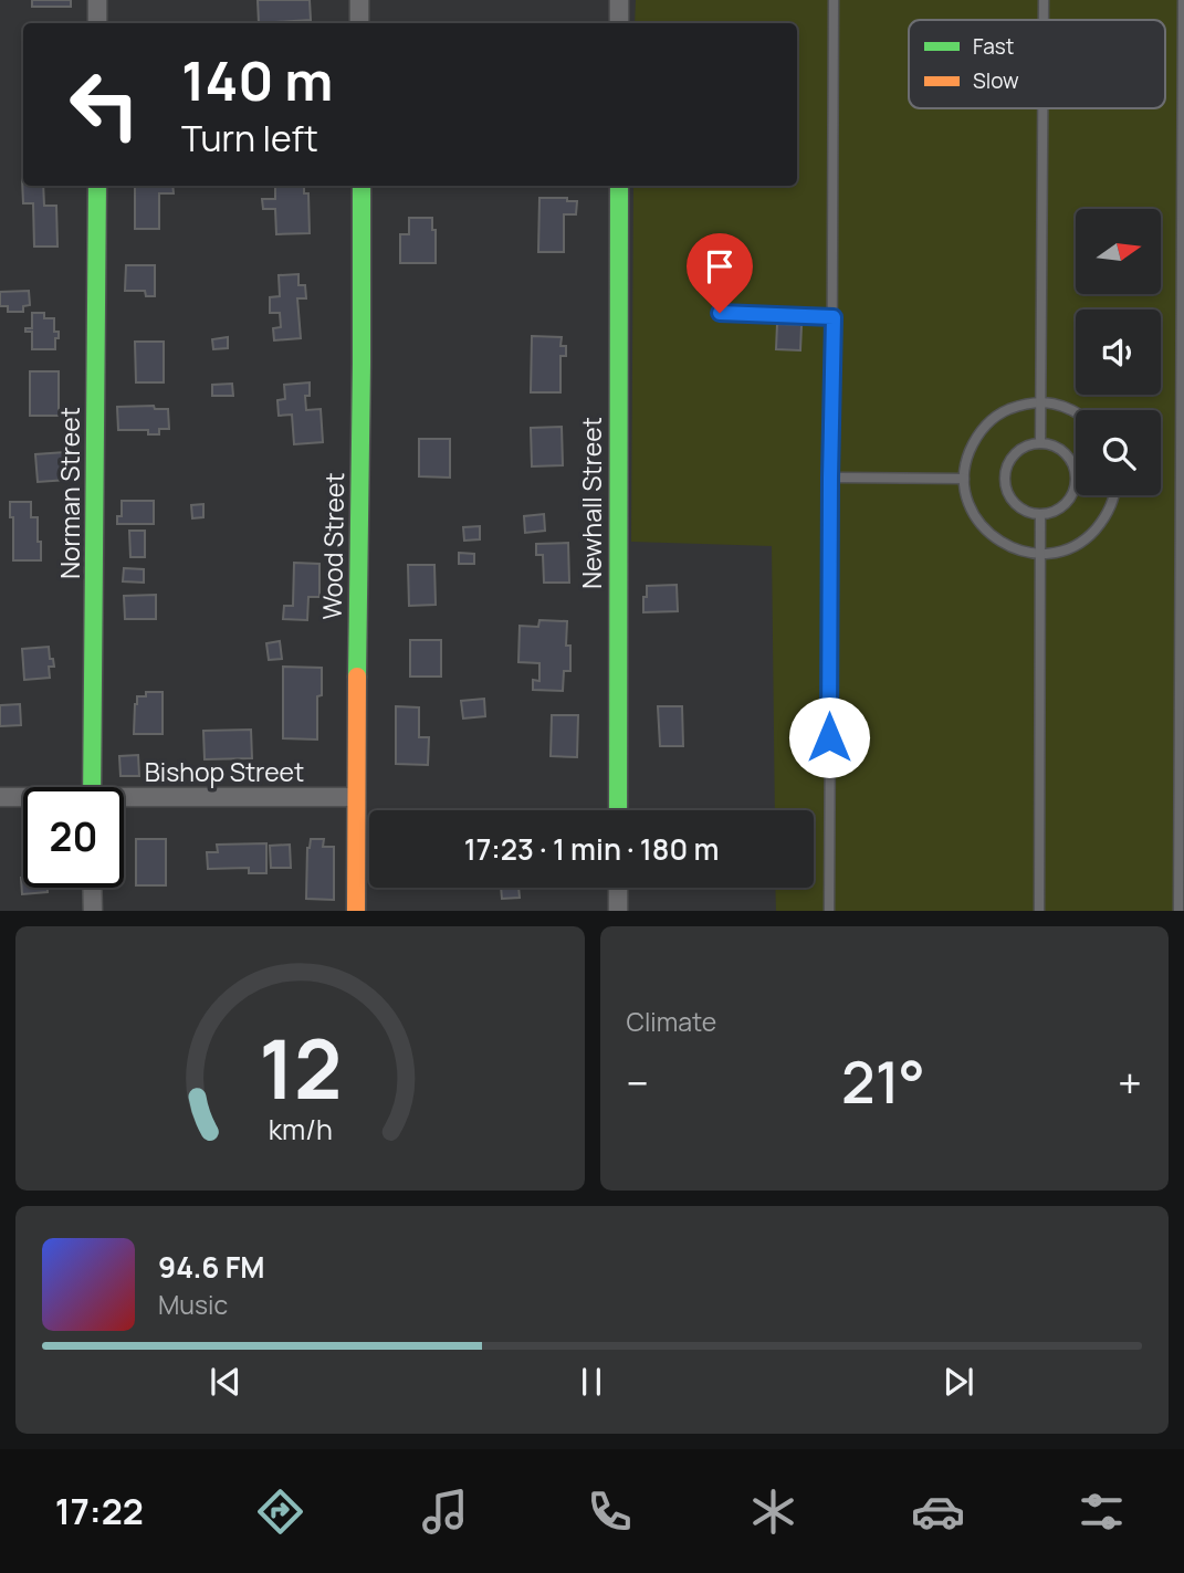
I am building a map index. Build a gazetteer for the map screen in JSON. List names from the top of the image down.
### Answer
{
  "streets": {
    "street": [
      "Norman Street",
      "Newhall Street",
      "Wood Street",
      "Bishop Street"
    ]
  },
  "crossings": [
    ["Wood Street", "Bishop Street"]
  ],
  "legend": ["Fast", "Slow"],
  "north": "right",
  "page": {
    "turn": ["140 m", "Turn left"],
    "limit": "20",
    "trip": "17:23 · 1 min · 180 m",
    "tile": "Climate",
    "heat": ["−", "21°", "+"],
    "song": ["94.6 FM", "Music"],
    "tabs": "17:22",
    "gauge": ["12", "km/h"]
  }
}
